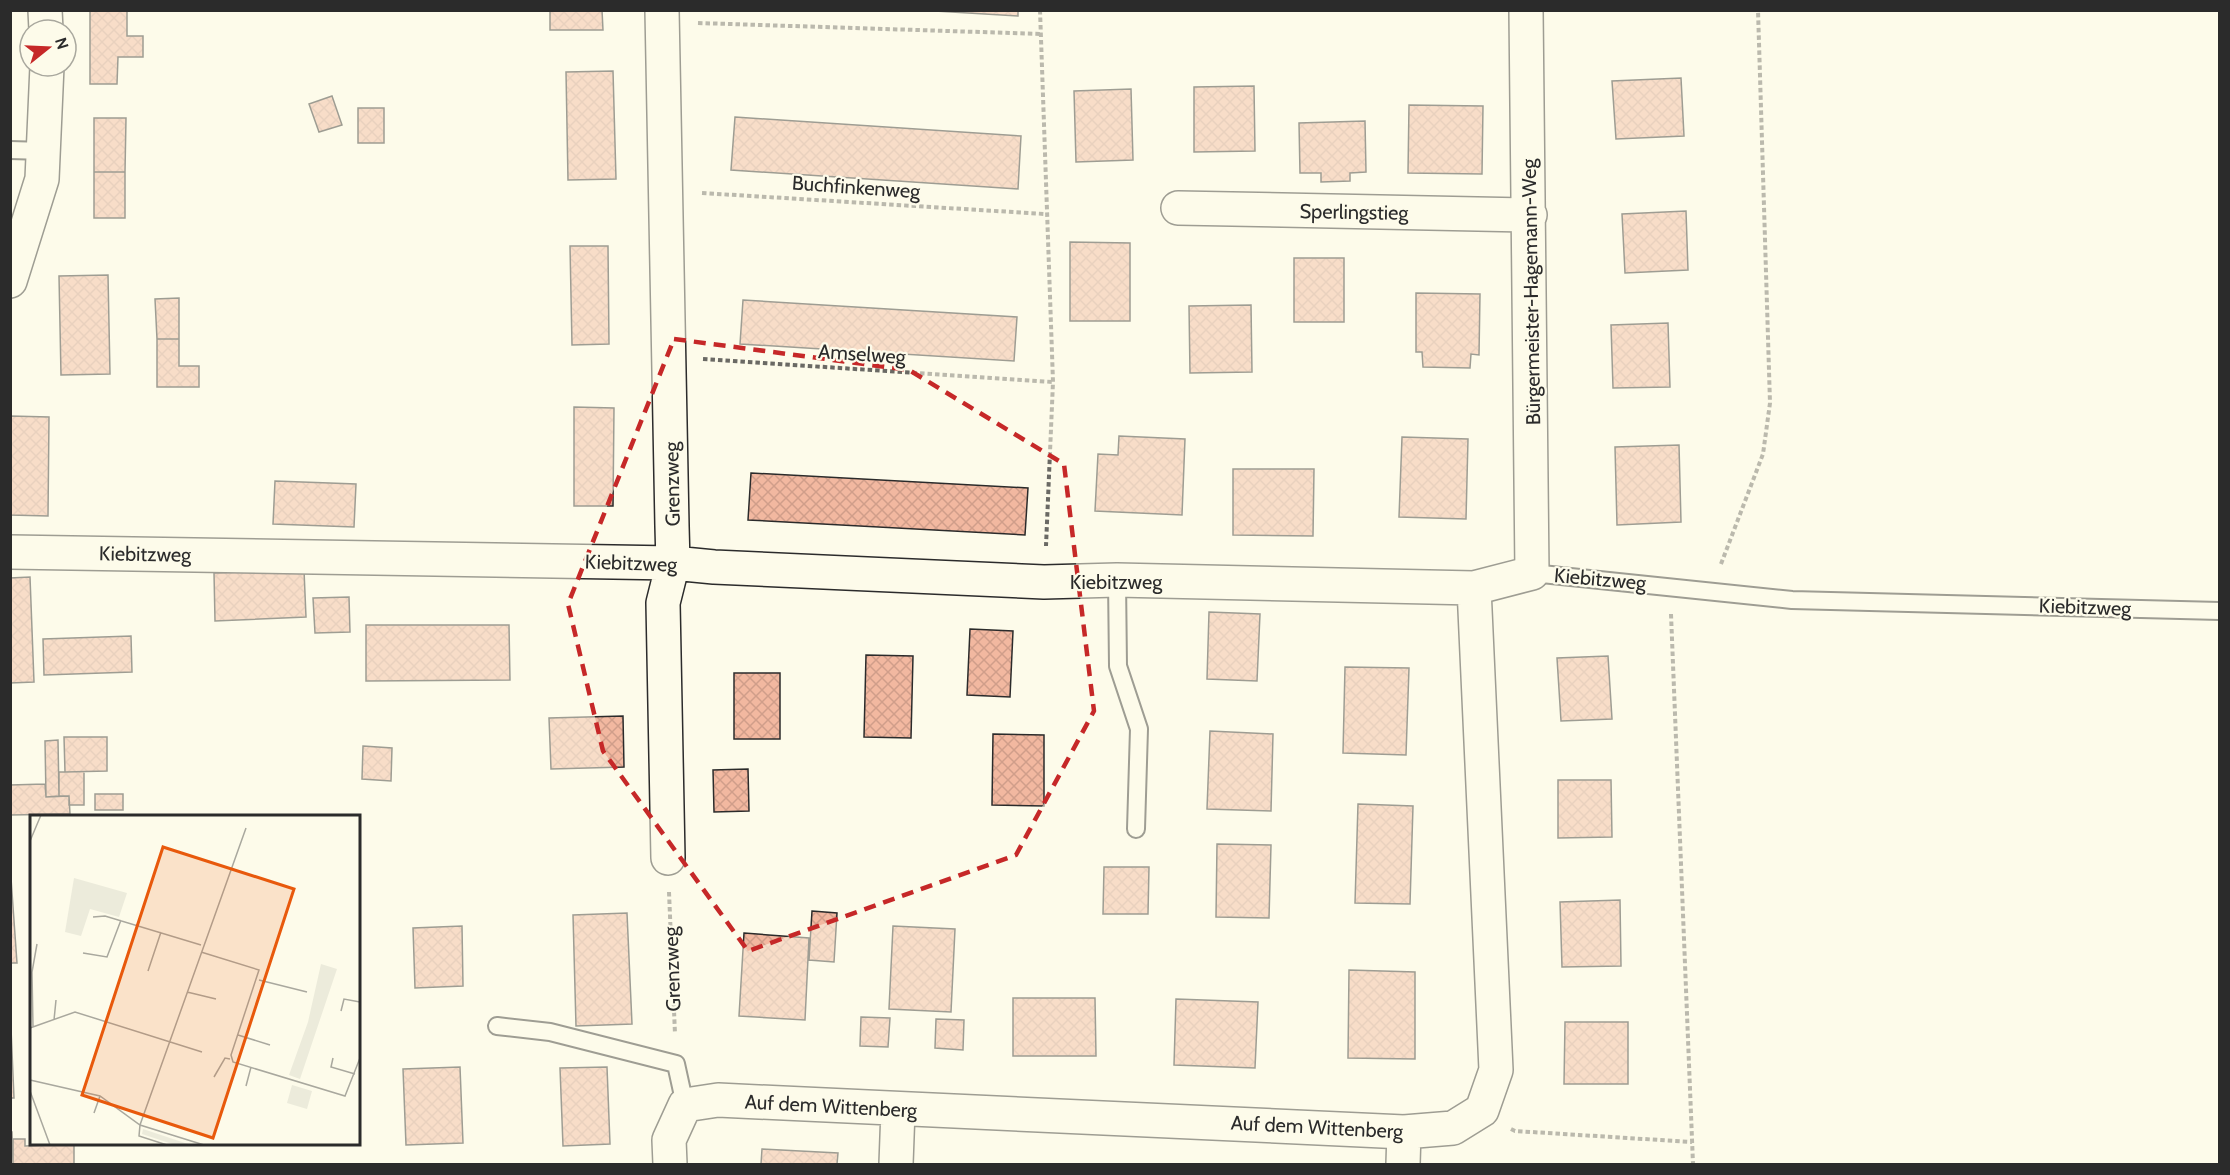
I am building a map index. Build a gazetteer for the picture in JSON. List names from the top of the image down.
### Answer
{
  "streets": {
    "street": [
      "Sperlingstieg",
      "Bürgermeister-Hagemann-Weg",
      "Grenzweg",
      "Kiebitzweg",
      "Auf dem Wittenberg"
    ],
    "path": ["Buchfinkenweg", "Amselweg"]
  },
  "crossings": [
    ["Buchfinkenweg", "Grenzweg"],
    ["Sperlingstieg", "Bürgermeister-Hagemann-Weg"],
    ["Bürgermeister-Hagemann-Weg", "Kiebitzweg"],
    ["Amselweg", "Grenzweg"],
    ["Grenzweg", "Kiebitzweg"]
  ],
  "north": "right"
}
